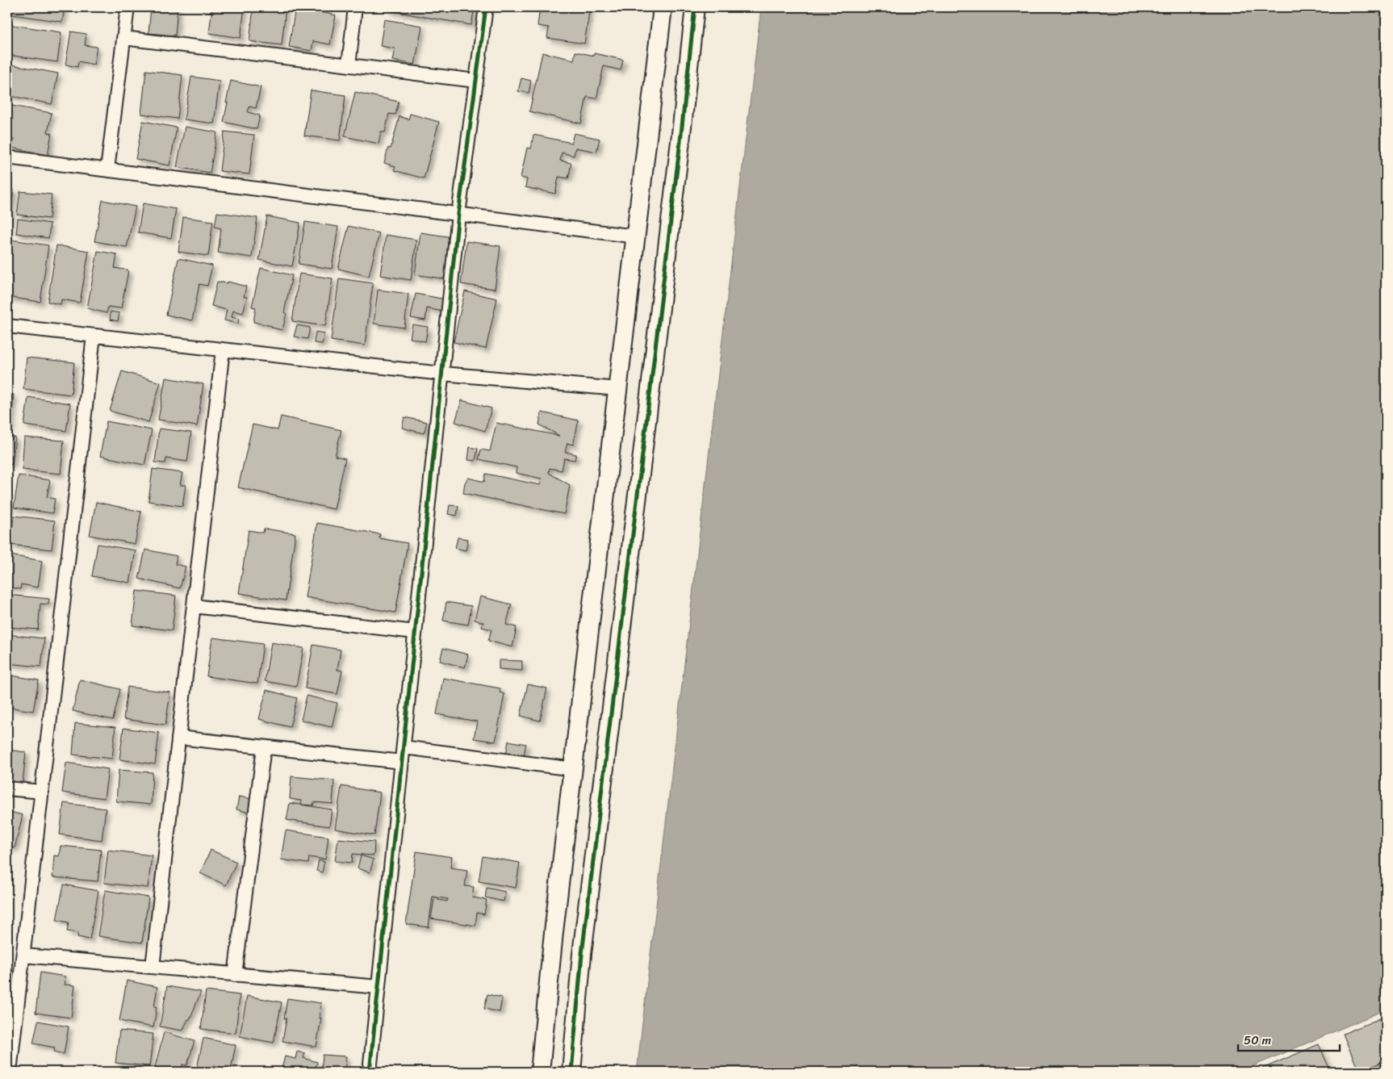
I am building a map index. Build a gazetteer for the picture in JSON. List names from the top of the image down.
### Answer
{
  "scale_bar": "50 m"
}
